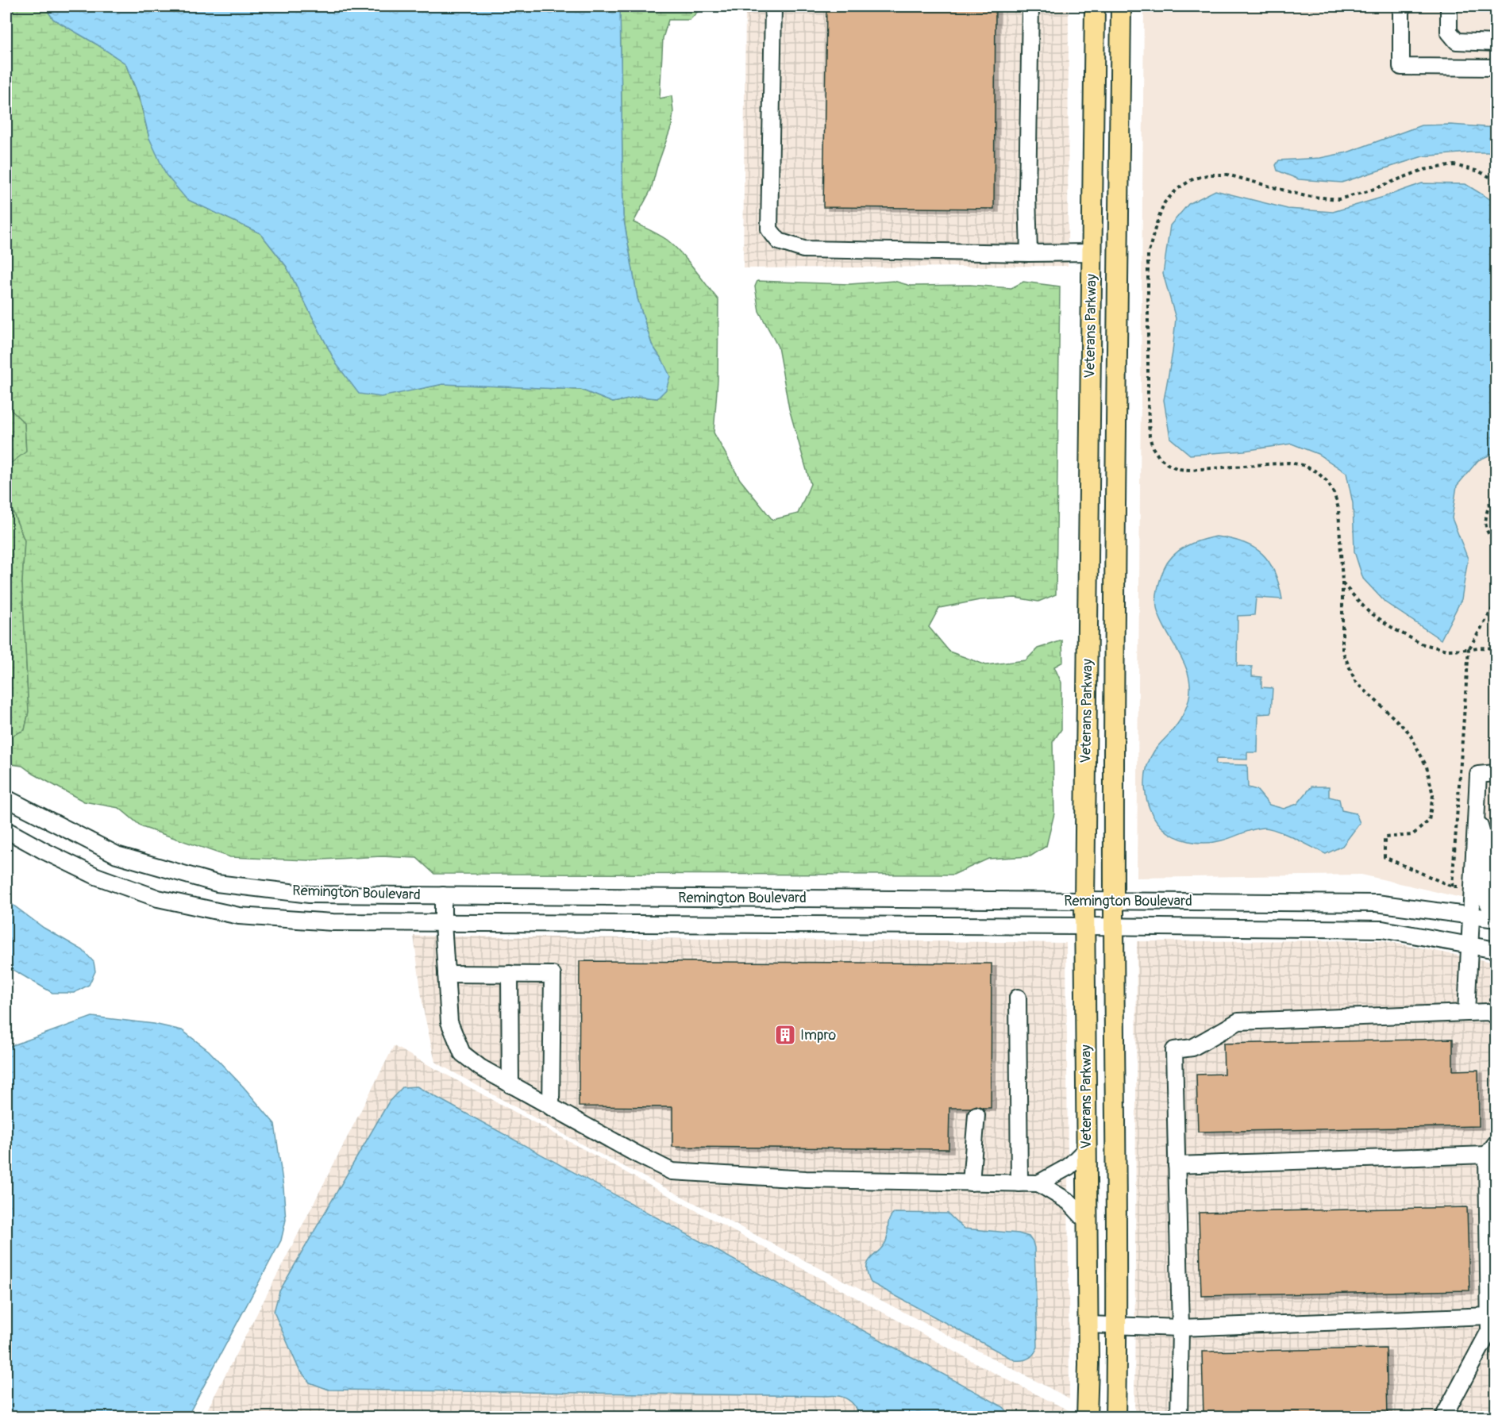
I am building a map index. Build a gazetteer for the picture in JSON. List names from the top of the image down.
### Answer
{
  "streets": {
    "main road": ["Veterans Parkway"],
    "street": ["Remington Boulevard"]
  },
  "crossings": [
    ["Veterans Parkway", "Remington Boulevard"]
  ],
  "places": {
    "building": ["Impro"]
  }
}
